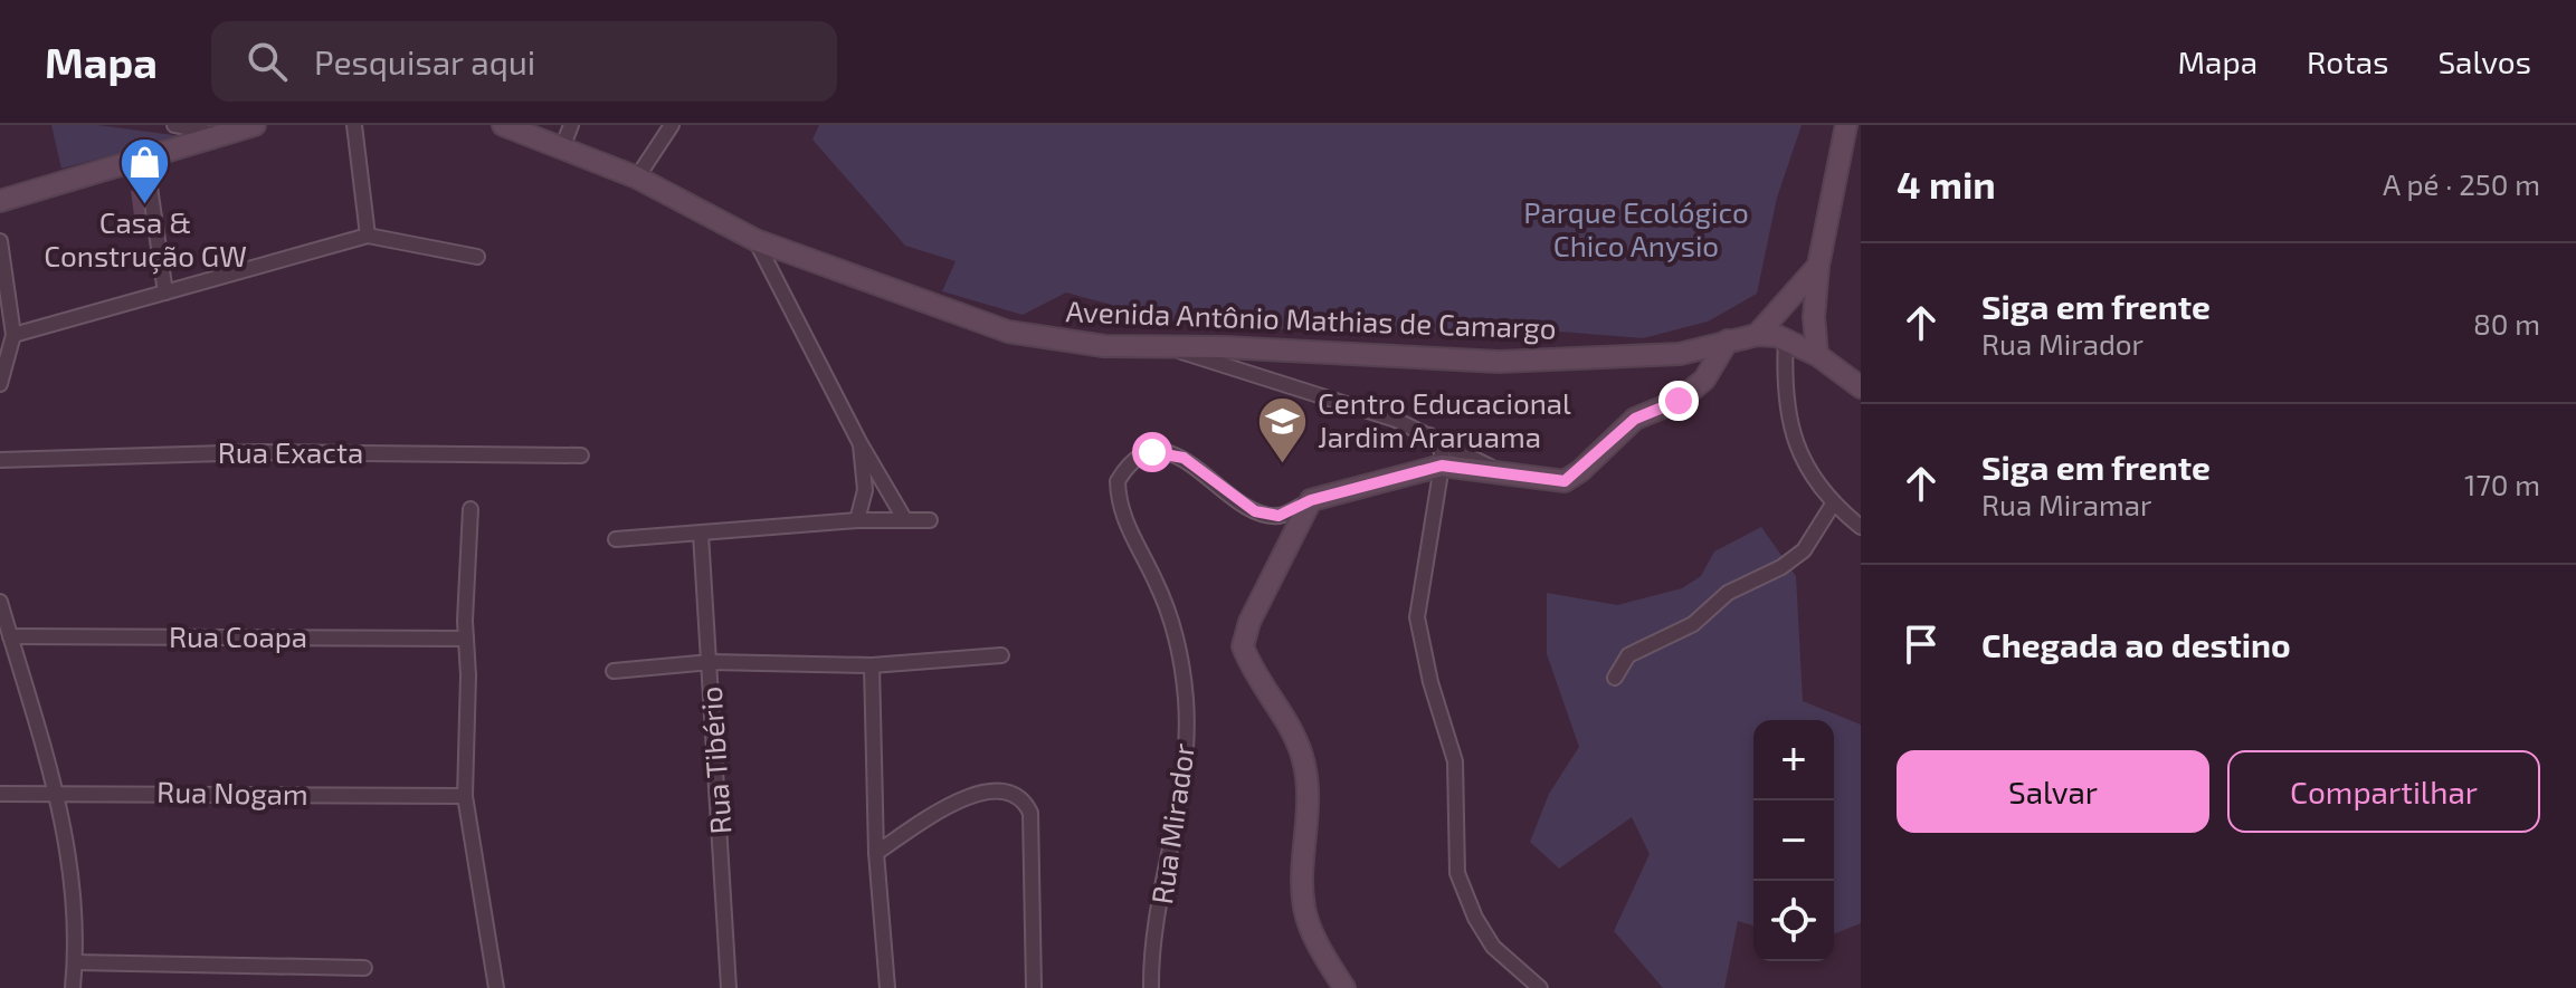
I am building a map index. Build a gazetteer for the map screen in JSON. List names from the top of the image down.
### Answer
{
  "streets": {
    "street": [
      "Avenida Antônio Mathias de Camargo",
      "Rua Exacta",
      "Rua Coapa",
      "Rua Tibério",
      "Rua Nogam",
      "Rua Mirador"
    ]
  },
  "parks": ["Parque Ecológico Chico Anysio"],
  "places": {
    "shop": ["Casa & Construção GW"],
    "school or university": ["Centro Educacional Jardim Araruama"]
  },
  "page": {
    "header": "Mapa",
    "search": "Pesquisar aqui",
    "nav": ["Mapa", "Rotas", "Salvos"],
    "heading": ["4 min", "A pé · 250 m"],
    "list": [
      ["Siga em frente", "Rua Mirador", "80 m"],
      ["Siga em frente", "Rua Miramar", "170 m"],
      "Chegada ao destino"
    ],
    "map_buttons": ["+", "−"],
    "buttons": ["Salvar", "Compartilhar"]
  }
}
